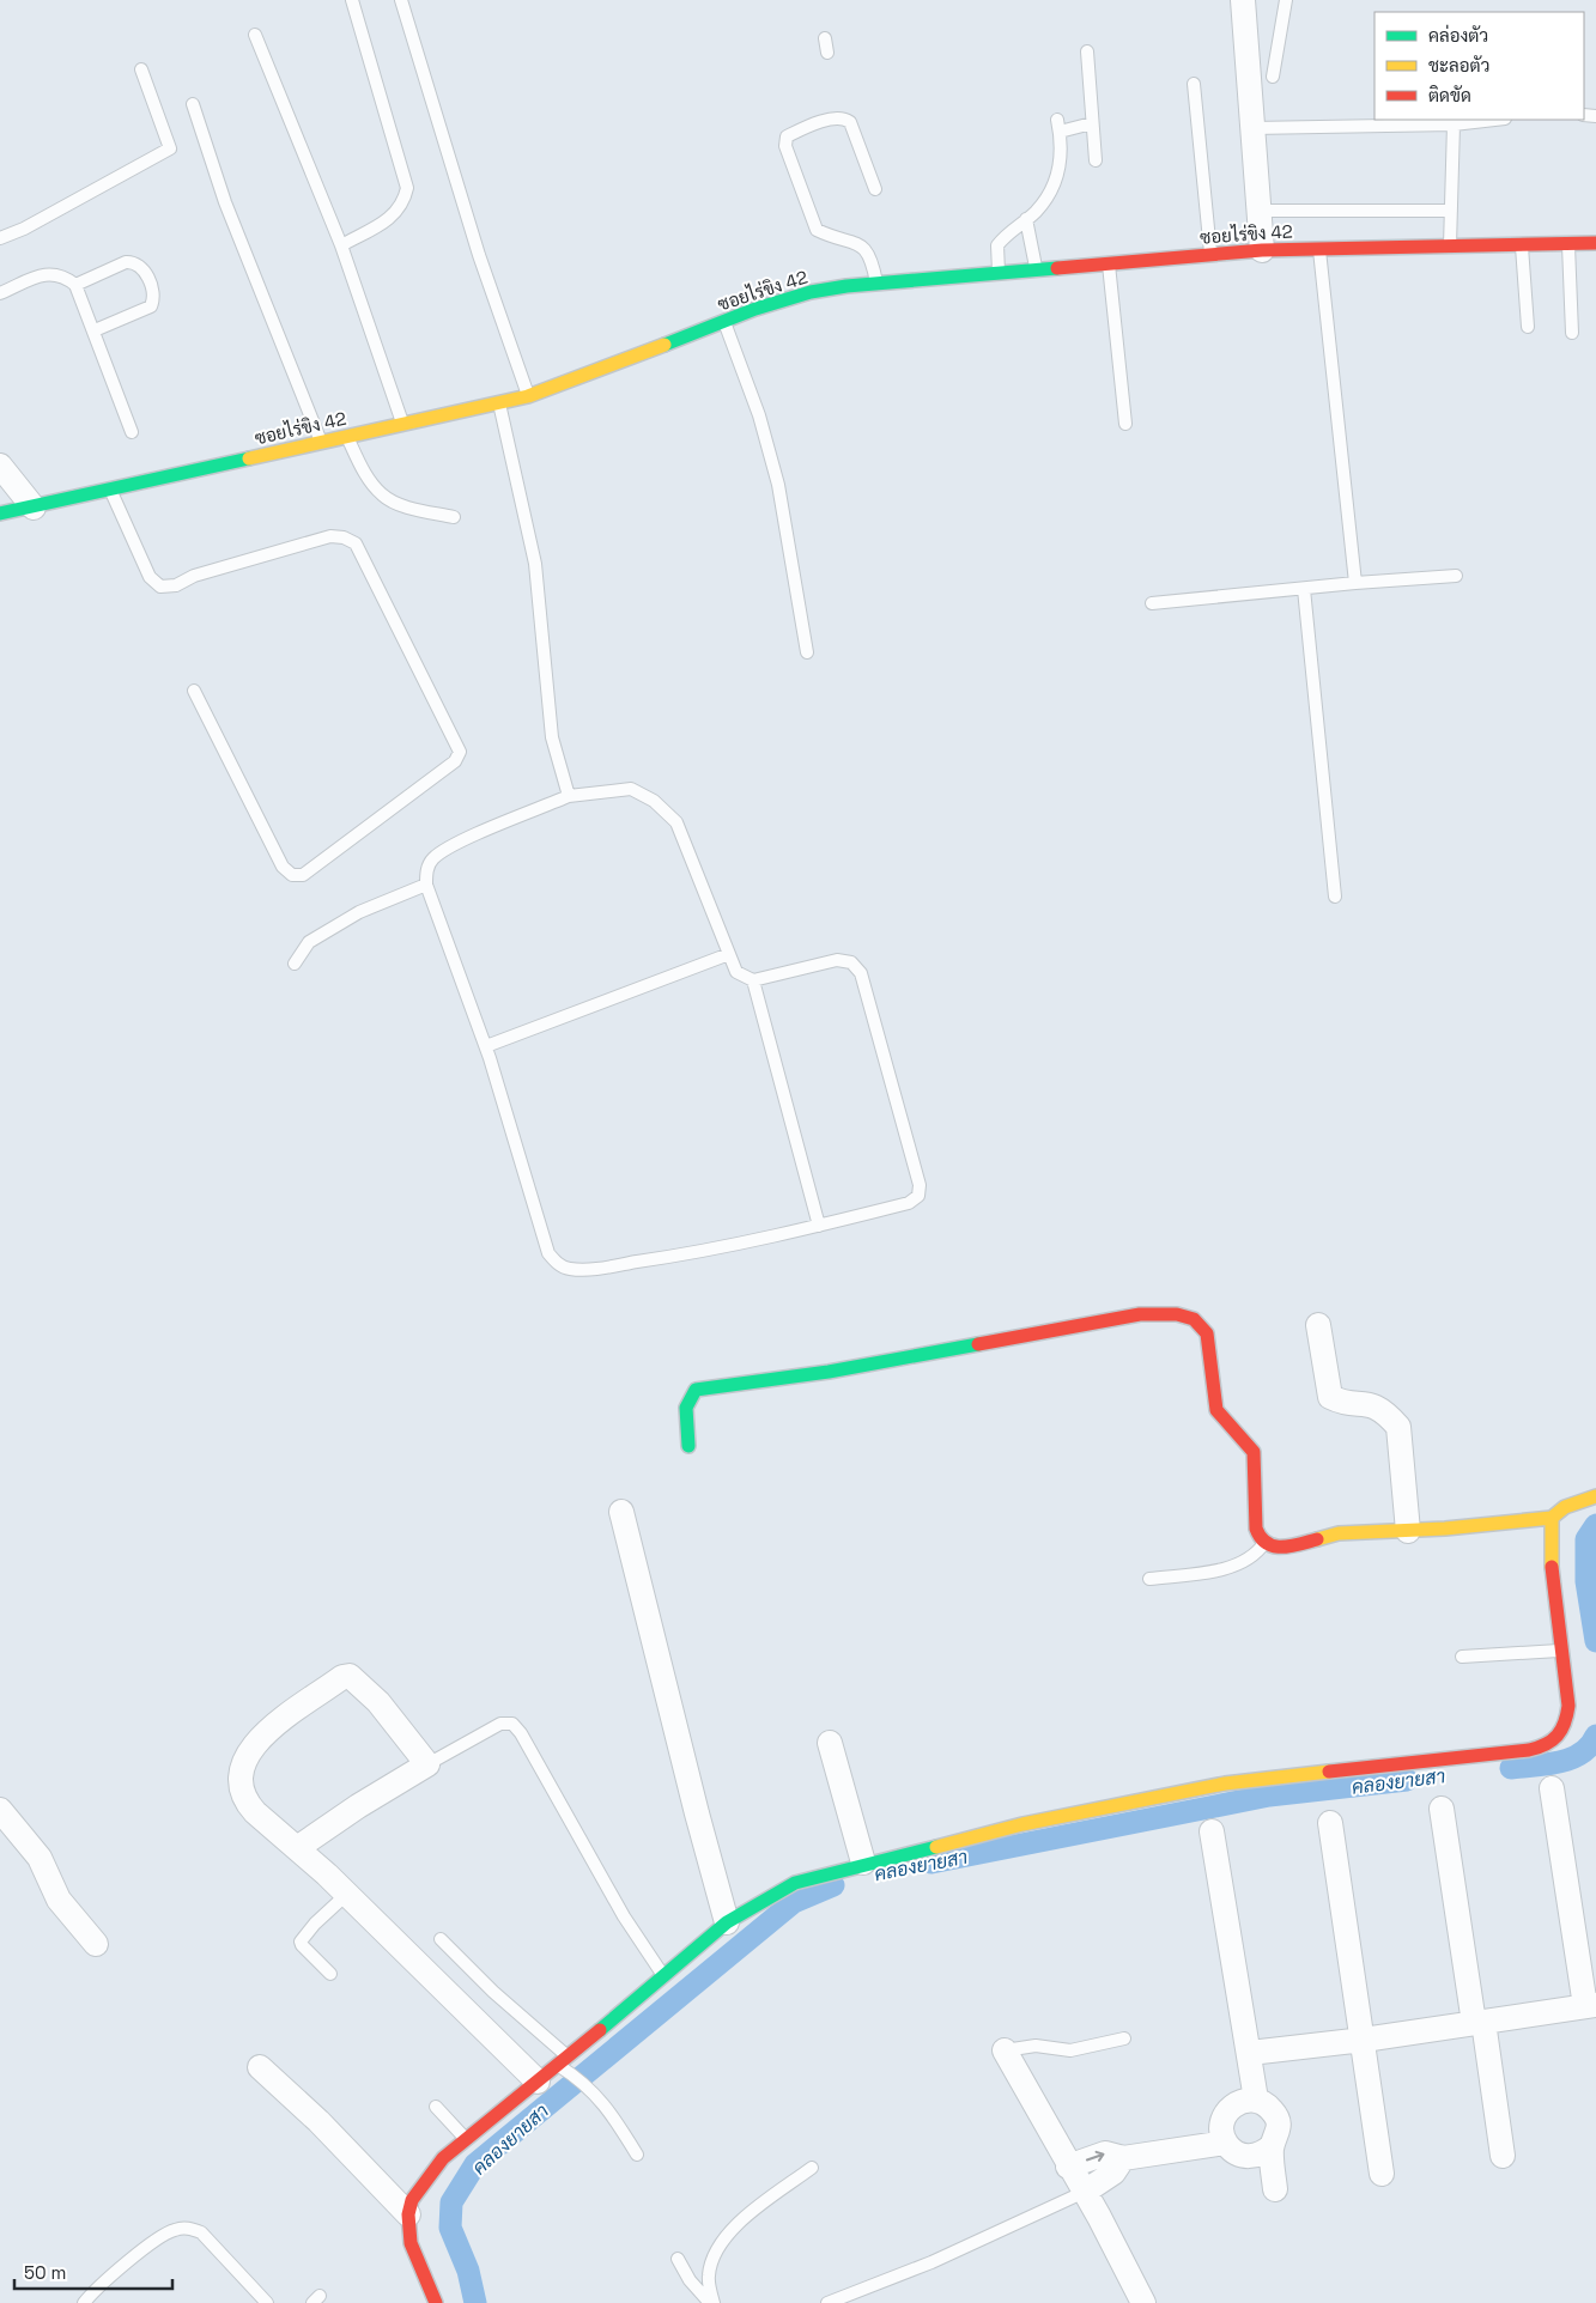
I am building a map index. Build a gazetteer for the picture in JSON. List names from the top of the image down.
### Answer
{
  "streets": {
    "street": ["ซอยไร่ขิง 42"]
  },
  "water": ["คลองยายสา"],
  "legend": ["คล่องตัว", "ชะลอตัว", "ติดขัด"],
  "scale_bar": "50 m"
}
